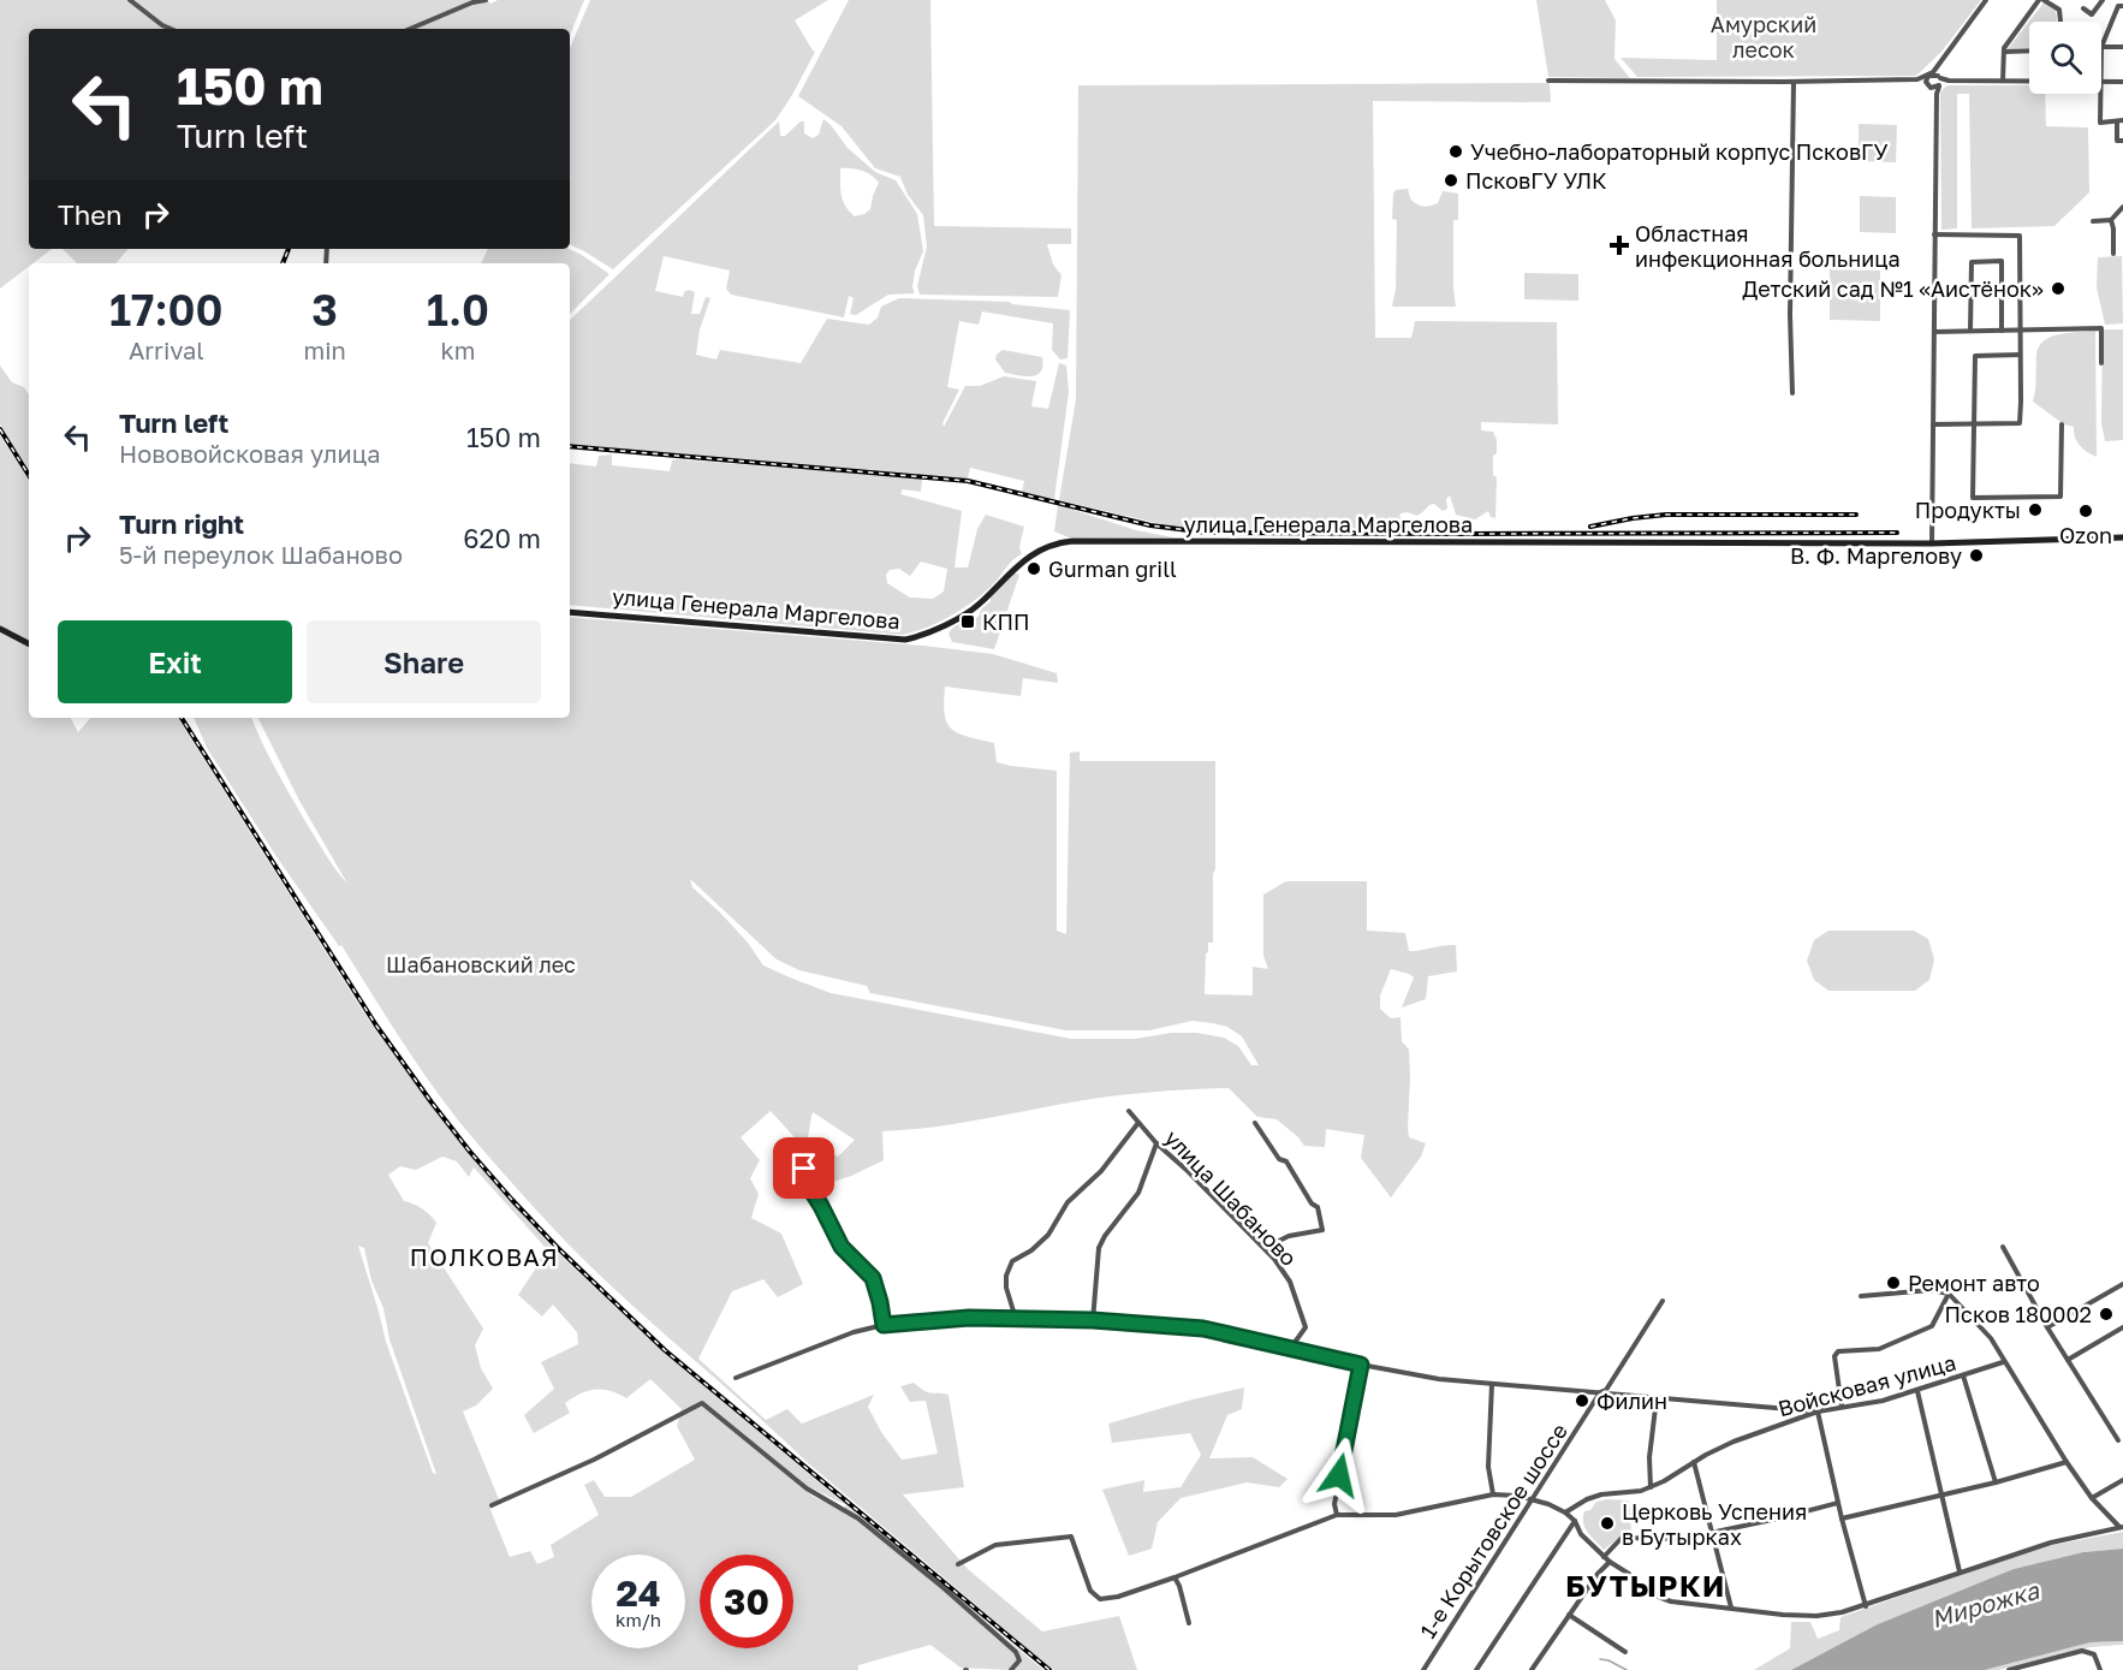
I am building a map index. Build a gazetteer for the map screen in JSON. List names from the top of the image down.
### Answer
{
  "streets": {
    "main road": ["улица Генерала Маргелова"],
    "street": ["улица Шабаново", "Войсковая улица", "1-е Корытовское шоссе"]
  },
  "districts": ["ПОЛКОВАЯ", "БУТЫРКИ"],
  "water": ["Мирожка"],
  "parks": ["Амурский лесок", "Шабановский лес"],
  "places": {
    "other": [
      "Учебно-лабораторный корпус ПсковГУ",
      "ПсковГУ УЛК",
      "Детский сад №1 «Аистёнок»",
      "Продукты",
      "Ozon",
      "В. Ф. Маргелову",
      "Gurman grill",
      "Ремонт авто",
      "Псков 180002",
      "Филин",
      "Церковь Успения в Бутырках"
    ],
    "health": ["Областная инфекционная больница"],
    "transit": ["КПП"]
  },
  "page": {
    "turn": ["150 m", "Turn left"],
    "then": "Then",
    "eta": [
      "17:00",
      "Arrival",
      "3",
      "min",
      "1.0",
      "km"
    ],
    "list": [
      {
        "name": "Turn left",
        "note": "Нововойсковая улица",
        "value": "150 m"
      },
      {
        "name": "Turn right",
        "note": "5-й переулок Шабаново",
        "value": "620 m"
      }
    ],
    "buttons": ["Exit", "Share"],
    "speed": "24 km/h",
    "limit": "30"
  }
}
